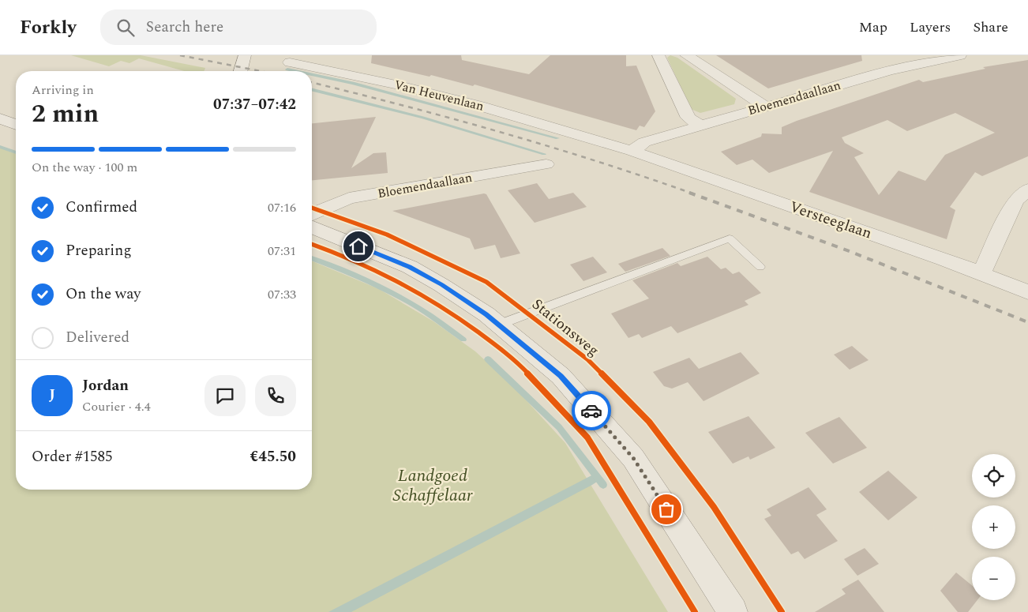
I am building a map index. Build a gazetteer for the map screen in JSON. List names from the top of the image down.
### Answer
{
  "streets": {
    "street": ["Van Heuvenlaan", "Bloemendaallaan", "Versteeglaan"],
    "cycle path": ["Stationsweg"]
  },
  "crossings": [
    ["Van Heuvenlaan", "Bloemendaallaan"],
    ["Van Heuvenlaan", "Versteeglaan"],
    ["Bloemendaallaan", "Versteeglaan"]
  ],
  "parks": ["Landgoed Schaffelaar"],
  "page": {
    "header": "Forkly",
    "search": "Search here",
    "nav": ["Map", "Layers", "Share"],
    "heading": ["2 min", "Arriving in", "07:37–07:42"],
    "panel": [
      "Jordan",
      "Courier · 4.4",
      "Order #1585",
      "€45.50"
    ],
    "bar": "On the way · 100 m",
    "list": [
      ["Confirmed", "07:16"],
      ["Preparing", "07:31"],
      ["On the way", "07:33"],
      "Delivered"
    ],
    "round": "J",
    "map_buttons": ["+", "−"]
  }
}
